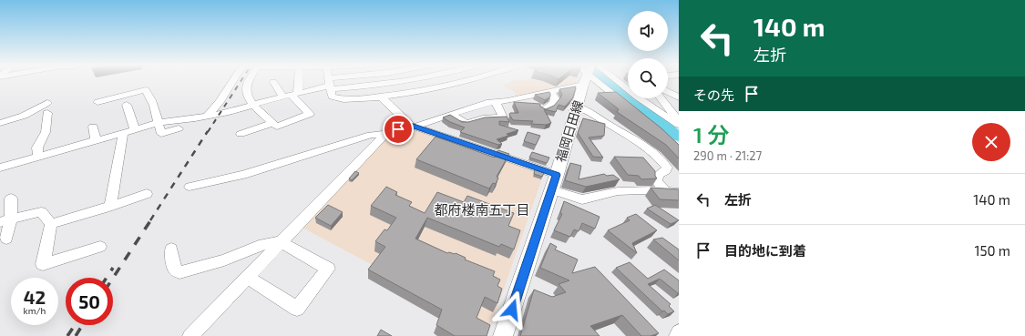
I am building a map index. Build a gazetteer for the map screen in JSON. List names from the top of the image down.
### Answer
{
  "streets": {
    "main road": ["福岡日田線"]
  },
  "districts": ["都府楼南五丁目"],
  "page": {
    "turn": ["140 m", "左折"],
    "then": "その先",
    "heading": ["1 分", "290 m · 21:27"],
    "list": [
      {
        "name": "左折",
        "value": "140 m"
      },
      {
        "name": "目的地に到着",
        "value": "150 m"
      }
    ],
    "speed": "42 km/h",
    "limit": "50"
  }
}
